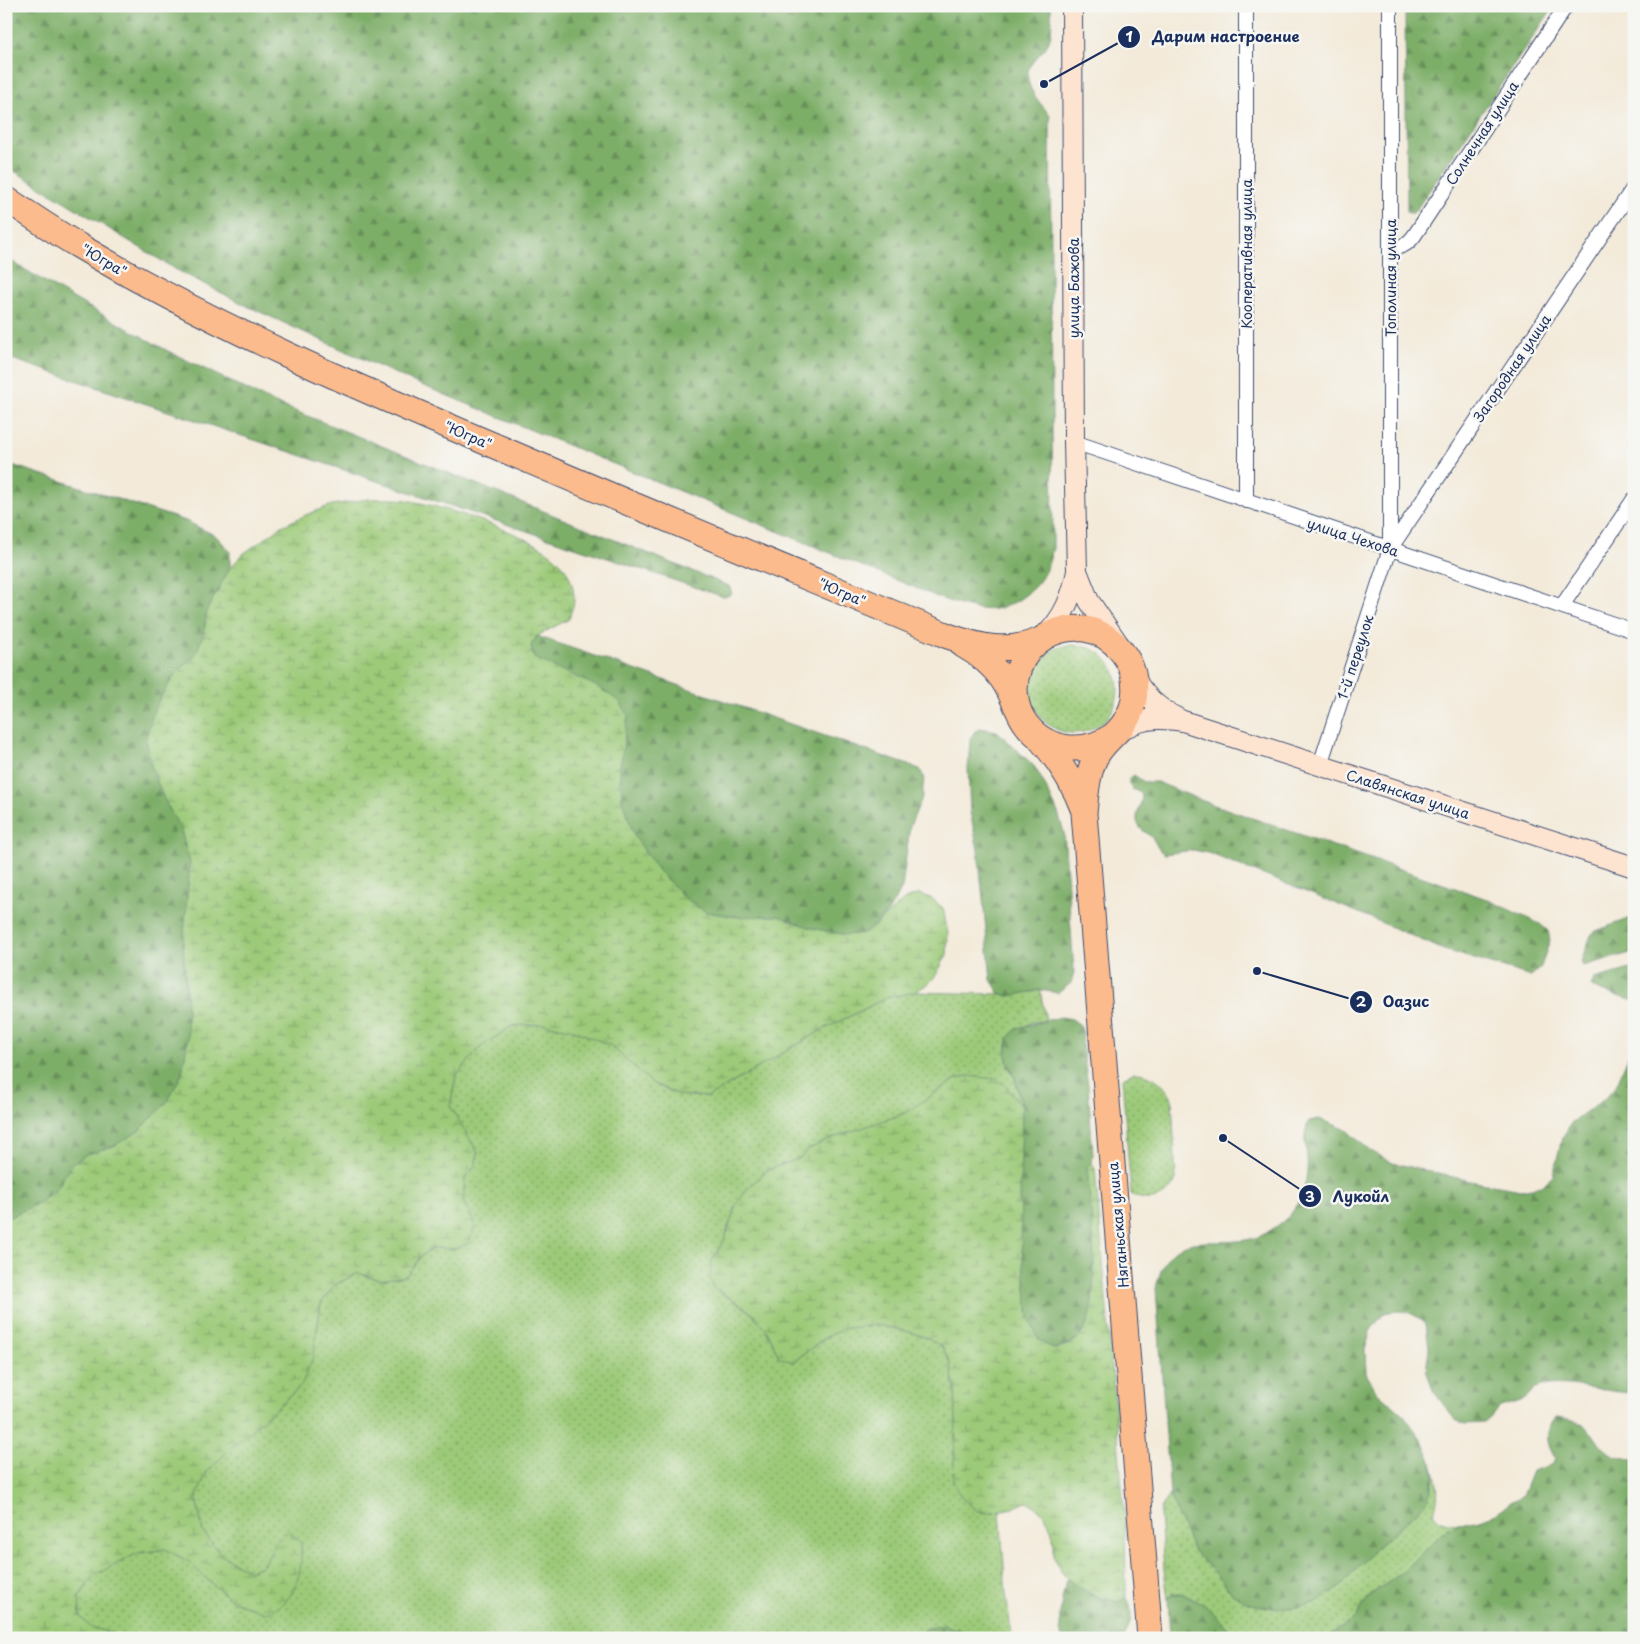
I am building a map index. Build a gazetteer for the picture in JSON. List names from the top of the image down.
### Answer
{
  "streets": {
    "highway": ["\"Югра\"", "Няганьская улица"],
    "street": [
      "Солнечная улица",
      "Кооперативная улица",
      "Тополиная улица",
      "улица Бажова",
      "Загородная улица",
      "улица Чехова",
      "1-й переулок",
      "Славянская улица"
    ]
  },
  "crossings": [
    ["Солнечная улица", "Тополиная улица"],
    ["Кооперативная улица", "улица Чехова"],
    ["Тополиная улица", "Загородная улица"],
    ["Тополиная улица", "улица Чехова"],
    ["Тополиная улица", "1-й переулок"],
    ["улица Бажова", "улица Чехова"],
    ["Загородная улица", "улица Чехова"],
    ["Загородная улица", "1-й переулок"],
    ["улица Чехова", "1-й переулок"],
    ["1-й переулок", "Славянская улица"]
  ],
  "places": ["Дарим настроение", "Оазис", "Лукойл"]
}
